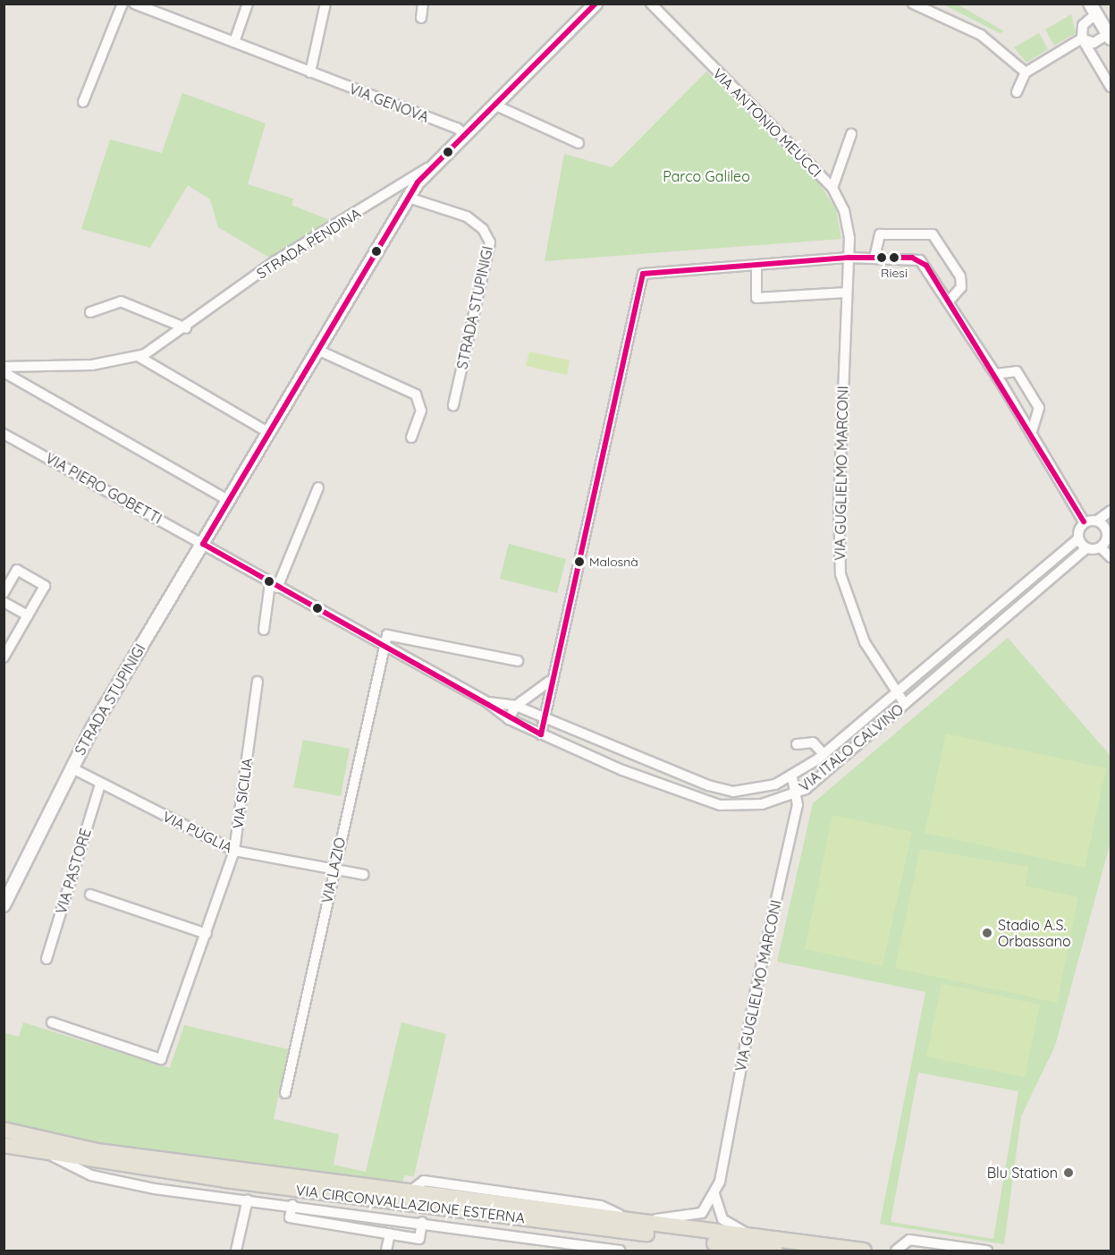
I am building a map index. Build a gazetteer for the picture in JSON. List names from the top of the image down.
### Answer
{
  "streets": {
    "main road": ["VIA CIRCONVALLAZIONE ESTERNA"],
    "street": [
      "VIA GENOVA",
      "VIA ANTONIO MEUCCI",
      "STRADA PENDINA",
      "STRADA STUPINIGI",
      "VIA GUGLIELMO MARCONI",
      "VIA PIERO GOBETTI",
      "VIA ITALO CALVINO",
      "VIA SICILIA",
      "VIA PUGLIA",
      "VIA LAZIO",
      "VIA PASTORE"
    ]
  },
  "crossings": [
    ["VIA GENOVA", "STRADA STUPINIGI"],
    ["VIA ANTONIO MEUCCI", "VIA GUGLIELMO MARCONI"],
    ["STRADA PENDINA", "STRADA STUPINIGI"],
    ["STRADA STUPINIGI", "VIA PIERO GOBETTI"],
    ["STRADA STUPINIGI", "VIA ITALO CALVINO"],
    ["STRADA STUPINIGI", "VIA PUGLIA"],
    ["VIA GUGLIELMO MARCONI", "VIA ITALO CALVINO"],
    ["VIA GUGLIELMO MARCONI", "VIA CIRCONVALLAZIONE ESTERNA"],
    ["VIA PIERO GOBETTI", "VIA ITALO CALVINO"],
    ["VIA ITALO CALVINO", "VIA LAZIO"],
    ["VIA SICILIA", "VIA PUGLIA"],
    ["VIA PUGLIA", "VIA LAZIO"],
    ["VIA PUGLIA", "VIA PASTORE"]
  ],
  "parks": ["Parco Galileo"],
  "places": [
    "Riesi",
    "Malosnà",
    "Stadio A.S. Orbassano",
    "Blu Station"
  ]
}
